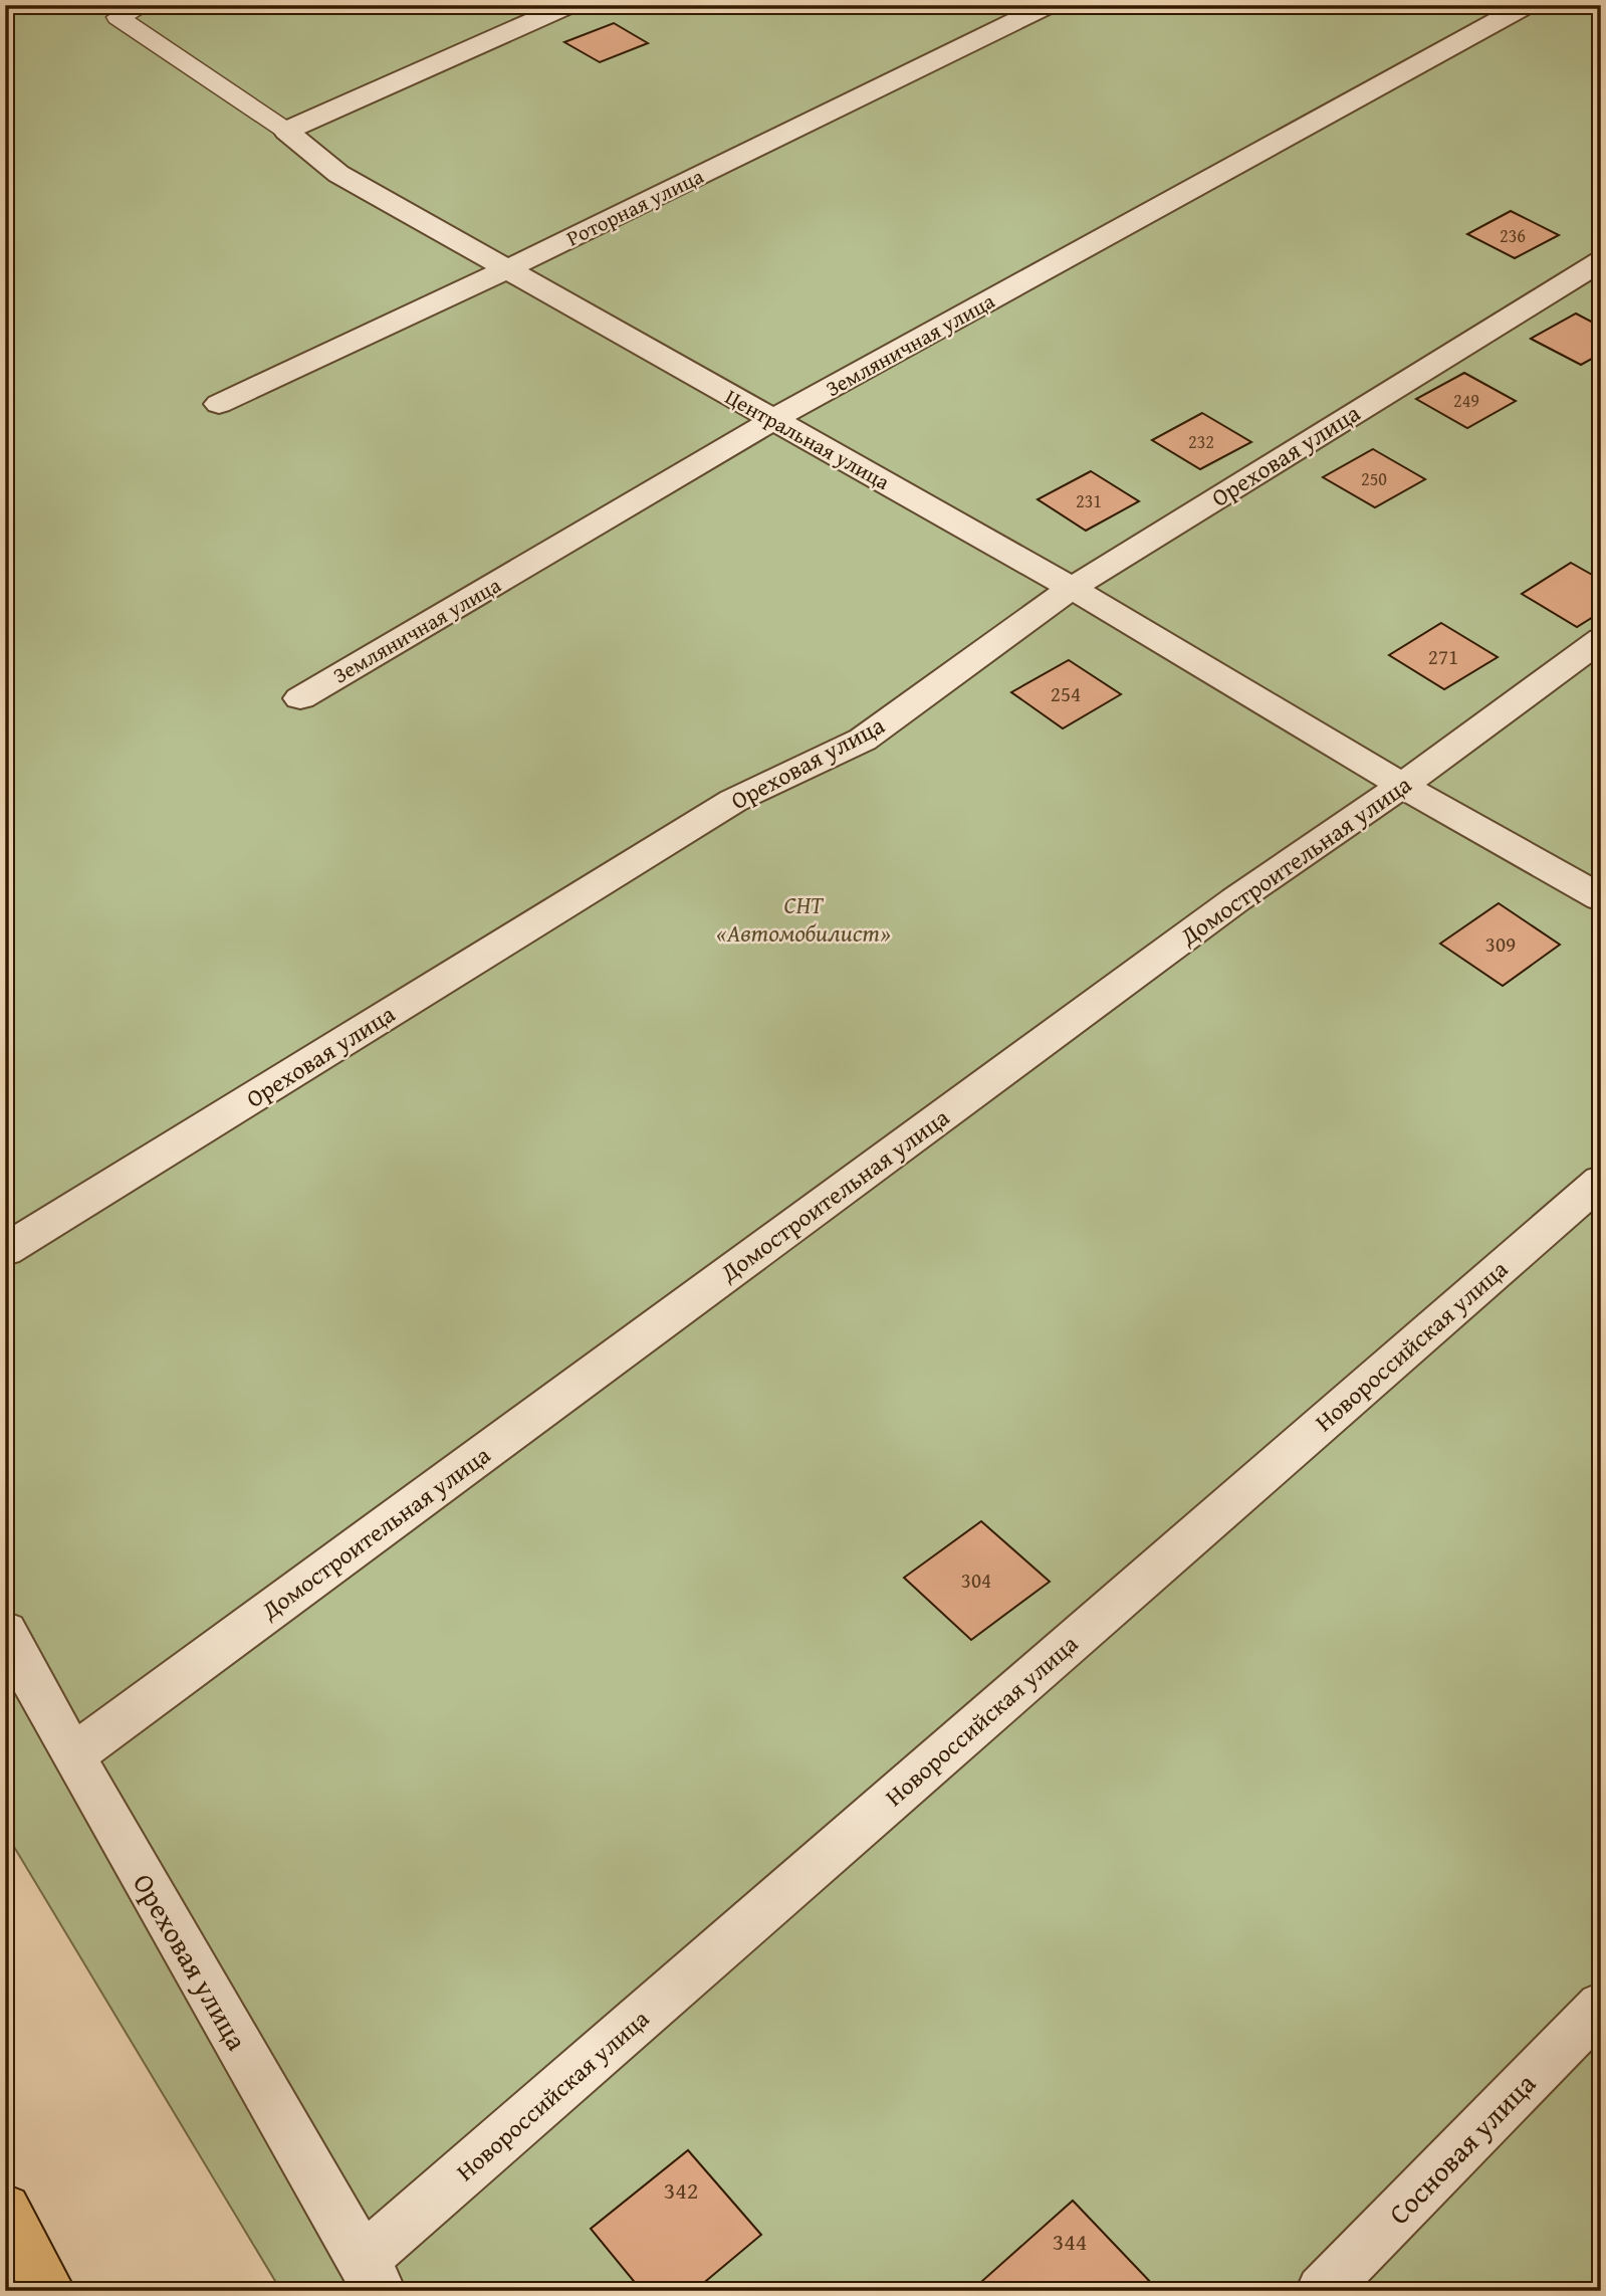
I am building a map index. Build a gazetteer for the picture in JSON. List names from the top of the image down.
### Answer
{
  "streets": {
    "street": [
      "Роторная улица",
      "Земляничная улица",
      "Центральная улица",
      "Ореховая улица",
      "Домостроительная улица",
      "Новороссийская улица",
      "Сосновая улица"
    ]
  },
  "crossings": [
    ["Роторная улица", "Центральная улица"],
    ["Земляничная улица", "Центральная улица"],
    ["Центральная улица", "Ореховая улица"],
    ["Центральная улица", "Домостроительная улица"],
    ["Ореховая улица", "Домостроительная улица"],
    ["Ореховая улица", "Новороссийская улица"]
  ],
  "parks": ["СНТ «Автомобилист»"],
  "house_numbers": [
    "236",
    "249",
    "232",
    "250",
    "231",
    "271",
    "254",
    "309",
    "304",
    "342",
    "344"
  ]
}
